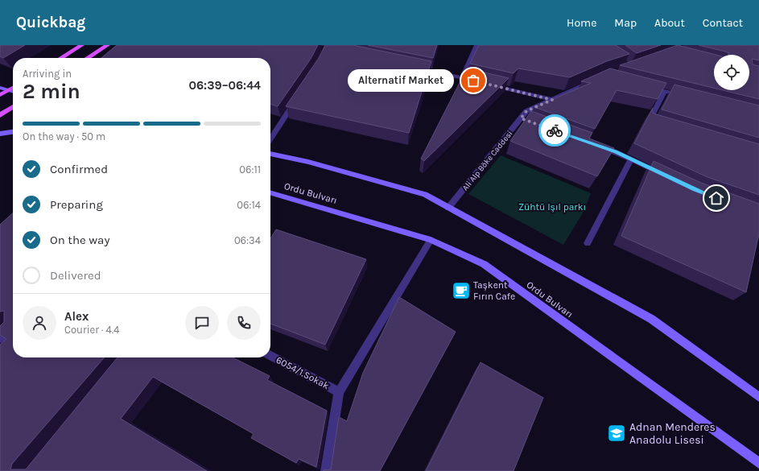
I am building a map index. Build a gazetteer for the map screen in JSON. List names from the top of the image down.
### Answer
{
  "streets": {
    "main road": ["Ordu Bulvarı"],
    "street": ["Ali Alp Böke Caddesi", "6054/1.Sokak"]
  },
  "parks": ["Zühtü Işıl parkı"],
  "places": {
    "other": ["Alternatif Market"],
    "cafe": ["Taşkent Fırın Cafe"],
    "school or university": ["Adnan Menderes Anadolu Lisesi"]
  },
  "page": {
    "header": "Quickbag",
    "nav": [
      "Home",
      "Map",
      "About",
      "Contact"
    ],
    "heading": ["2 min", "Arriving in", "06:39–06:44"],
    "panel": ["Alex", "Courier · 4.4"],
    "bubble": "Alternatif Market",
    "bar": "On the way · 50 m",
    "list": [
      ["Confirmed", "06:11"],
      ["Preparing", "06:14"],
      ["On the way", "06:34"],
      "Delivered"
    ]
  }
}
